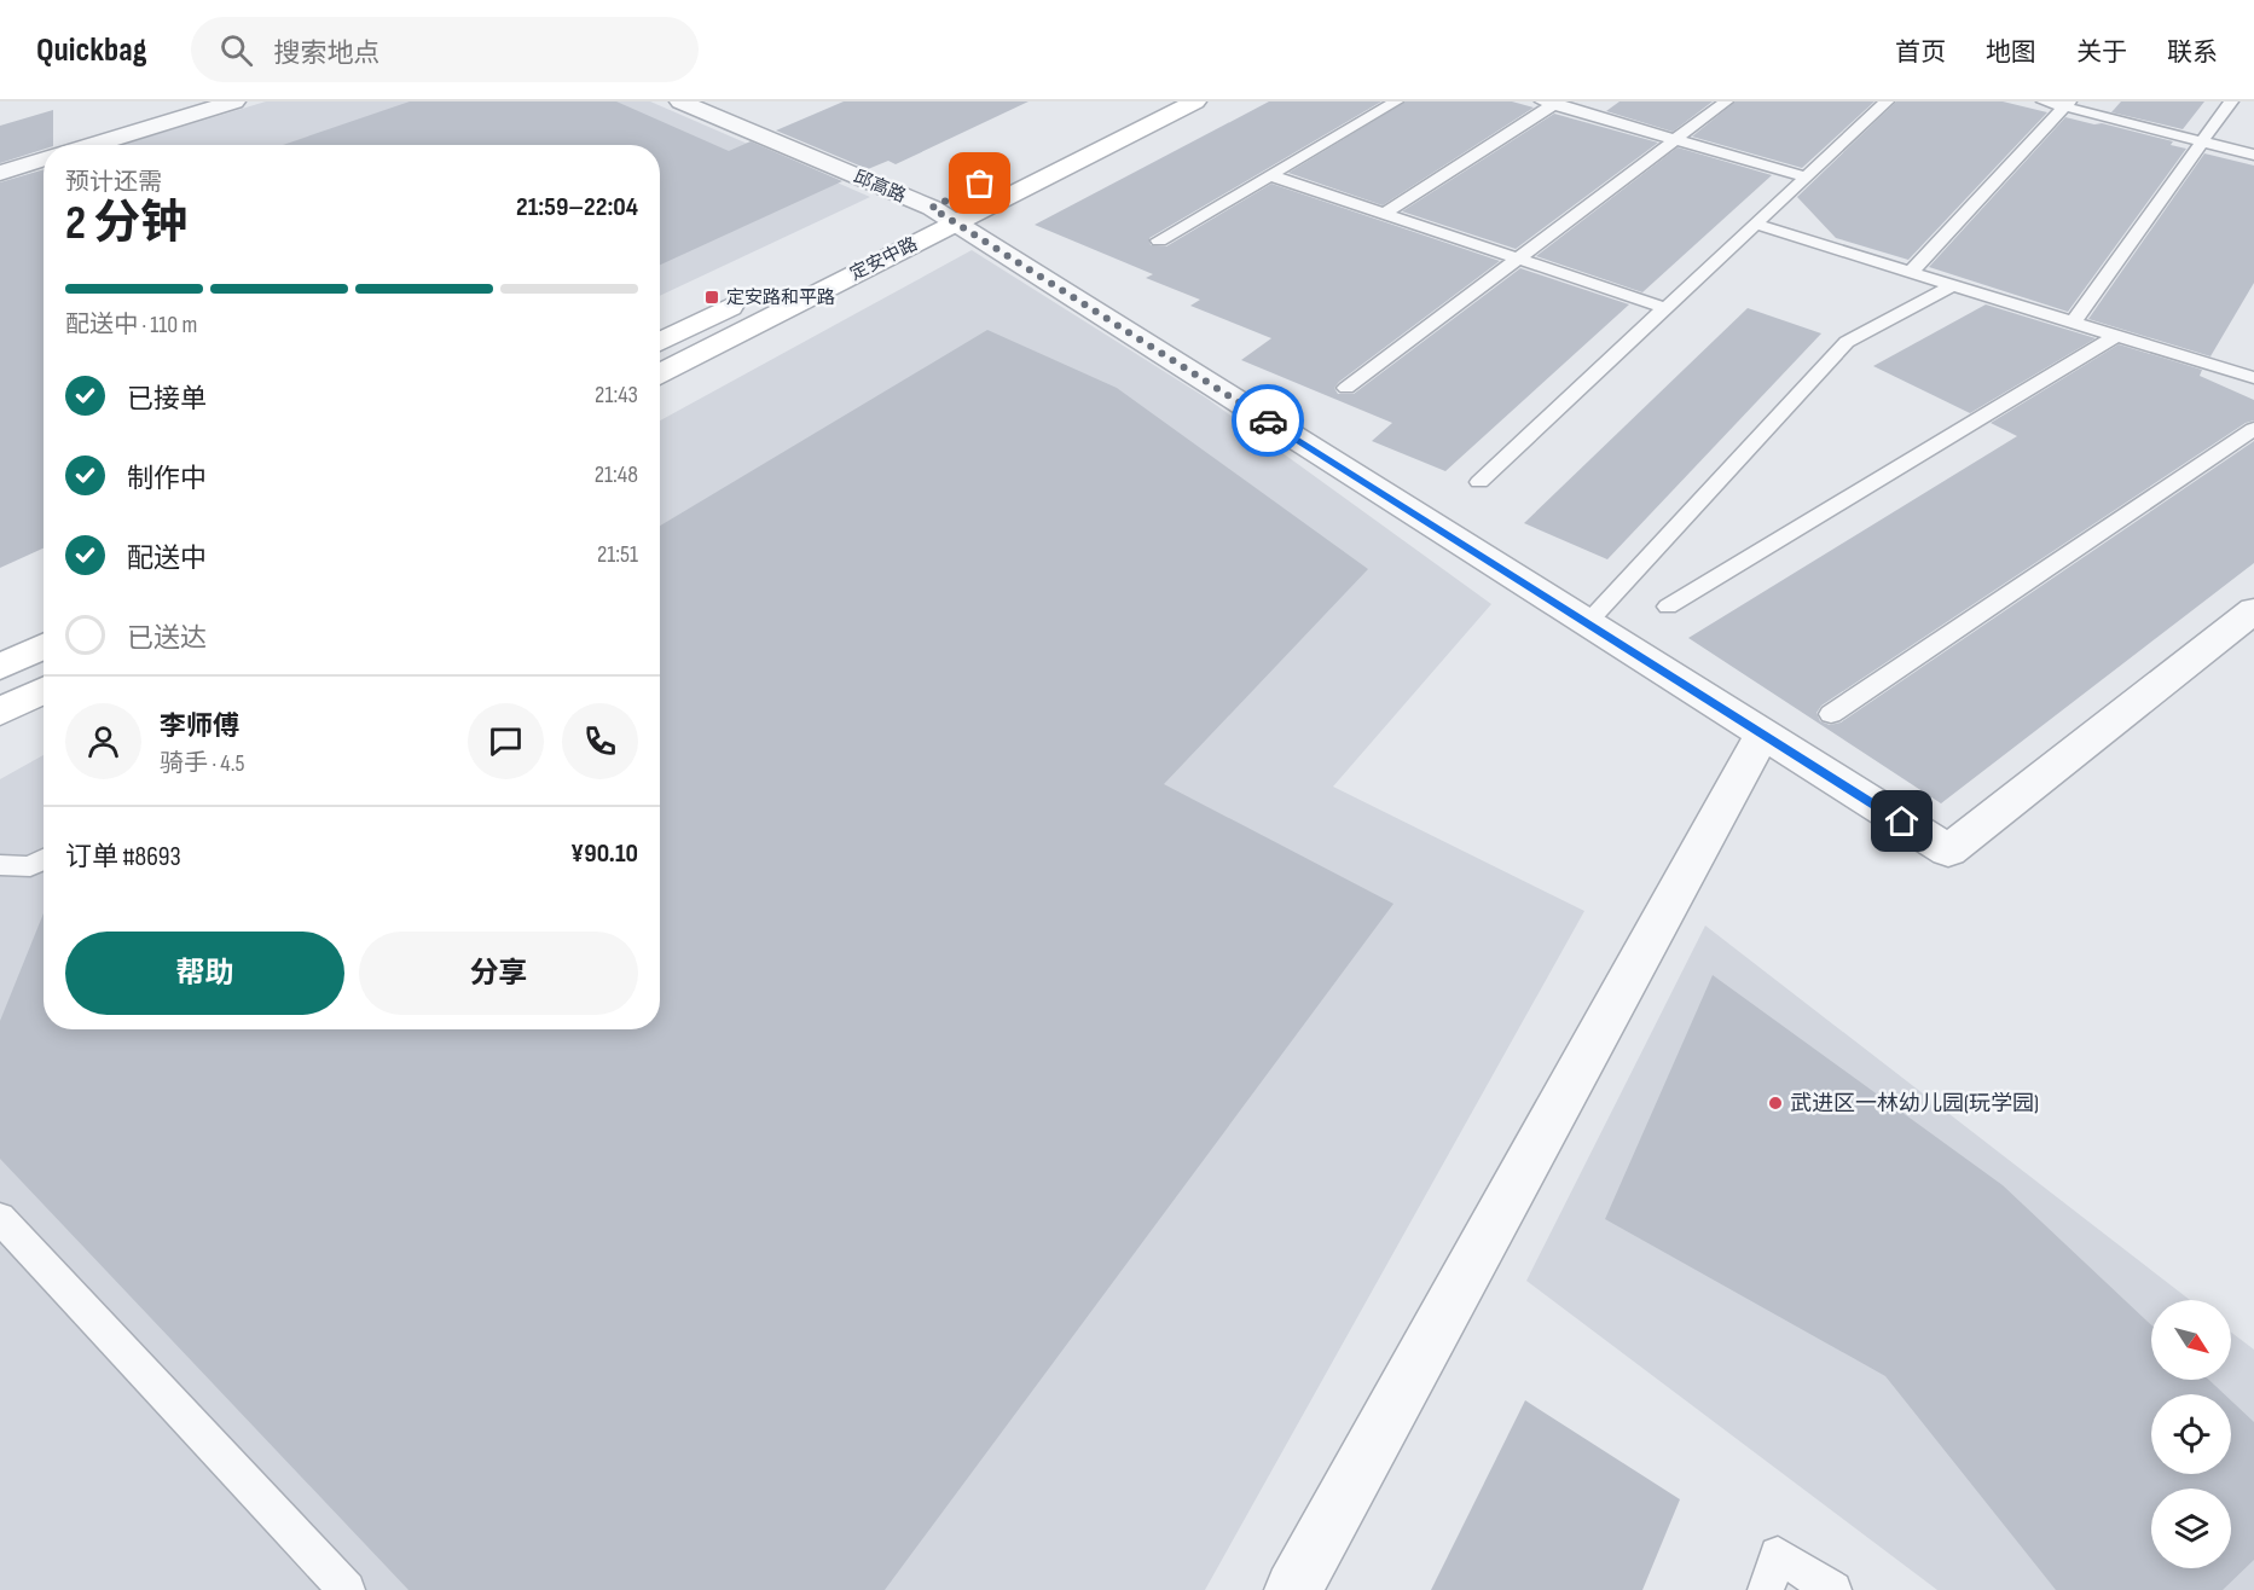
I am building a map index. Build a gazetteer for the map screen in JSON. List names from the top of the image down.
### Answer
{
  "streets": {
    "main road": ["定安中路"],
    "street": ["邱高路"]
  },
  "crossings": [
    ["邱高路", "定安中路"]
  ],
  "places": {
    "transit": ["定安路和平路"],
    "other": ["武进区一林幼儿园(玩学园)"]
  },
  "north": "bottom right",
  "page": {
    "header": "Quickbag",
    "search": "搜索地点",
    "nav": [
      "首页",
      "地图",
      "关于",
      "联系"
    ],
    "heading": ["2 分钟", "预计还需", "21:59–22:04"],
    "panel": [
      "李师傅",
      "骑手 · 4.5",
      "订单 #8693",
      "¥90.10"
    ],
    "bar": "配送中 · 110 m",
    "list": [
      ["已接单", "21:43"],
      ["制作中", "21:48"],
      ["配送中", "21:51"],
      "已送达"
    ],
    "buttons": ["帮助", "分享"]
  }
}
